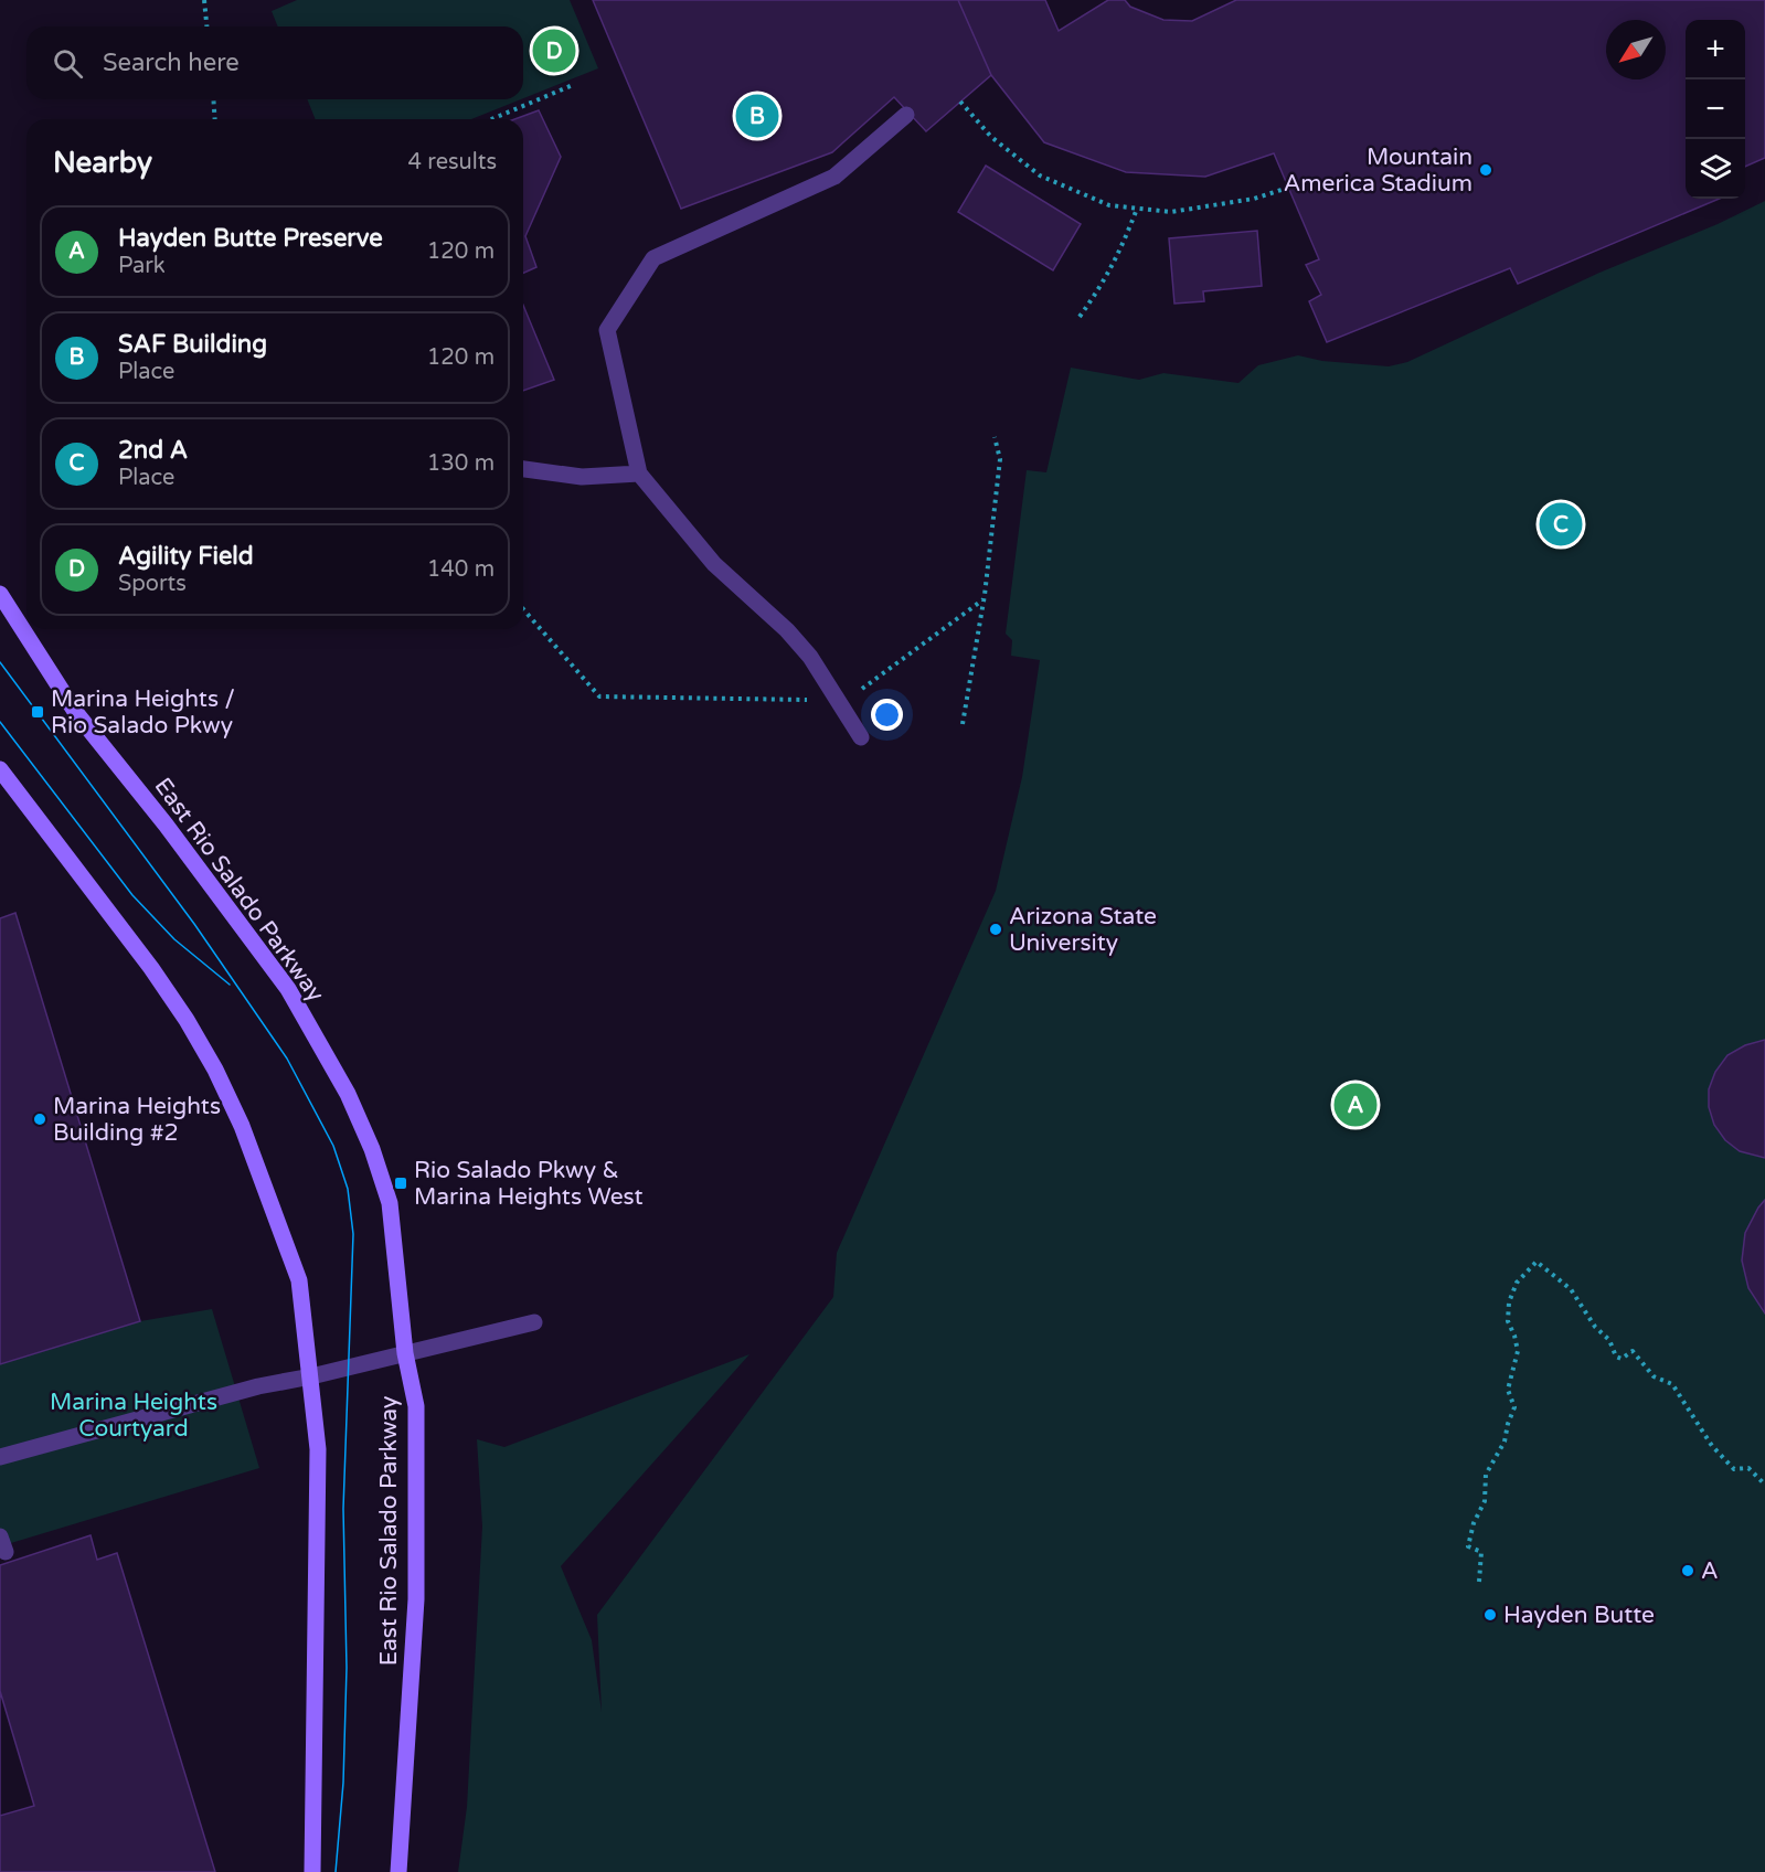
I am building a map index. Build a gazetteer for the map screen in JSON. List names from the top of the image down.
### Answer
{
  "streets": {
    "main road": ["East Rio Salado Parkway"]
  },
  "parks": ["Marina Heights Courtyard"],
  "places": {
    "other": [
      "Mountain America Stadium",
      "Arizona State University",
      "Marina Heights Building #2",
      "A",
      "Hayden Butte"
    ],
    "transit": ["Marina Heights / Rio Salado Pkwy", "Rio Salado Pkwy & Marina Heights West"]
  },
  "north": "bottom left",
  "page": {
    "map_buttons": ["+", "−"],
    "pins": [
      "D",
      "B",
      "C",
      "A"
    ],
    "search": "Search here",
    "heading": ["Nearby", "4 results"],
    "list": [
      {
        "mark": "A",
        "name": "Hayden Butte Preserve",
        "note": "Park",
        "value": "120 m"
      },
      {
        "mark": "B",
        "name": "SAF Building",
        "note": "Place",
        "value": "120 m"
      },
      {
        "mark": "C",
        "name": "2nd A",
        "note": "Place",
        "value": "130 m"
      },
      {
        "mark": "D",
        "name": "Agility Field",
        "note": "Sports",
        "value": "140 m"
      }
    ]
  }
}
